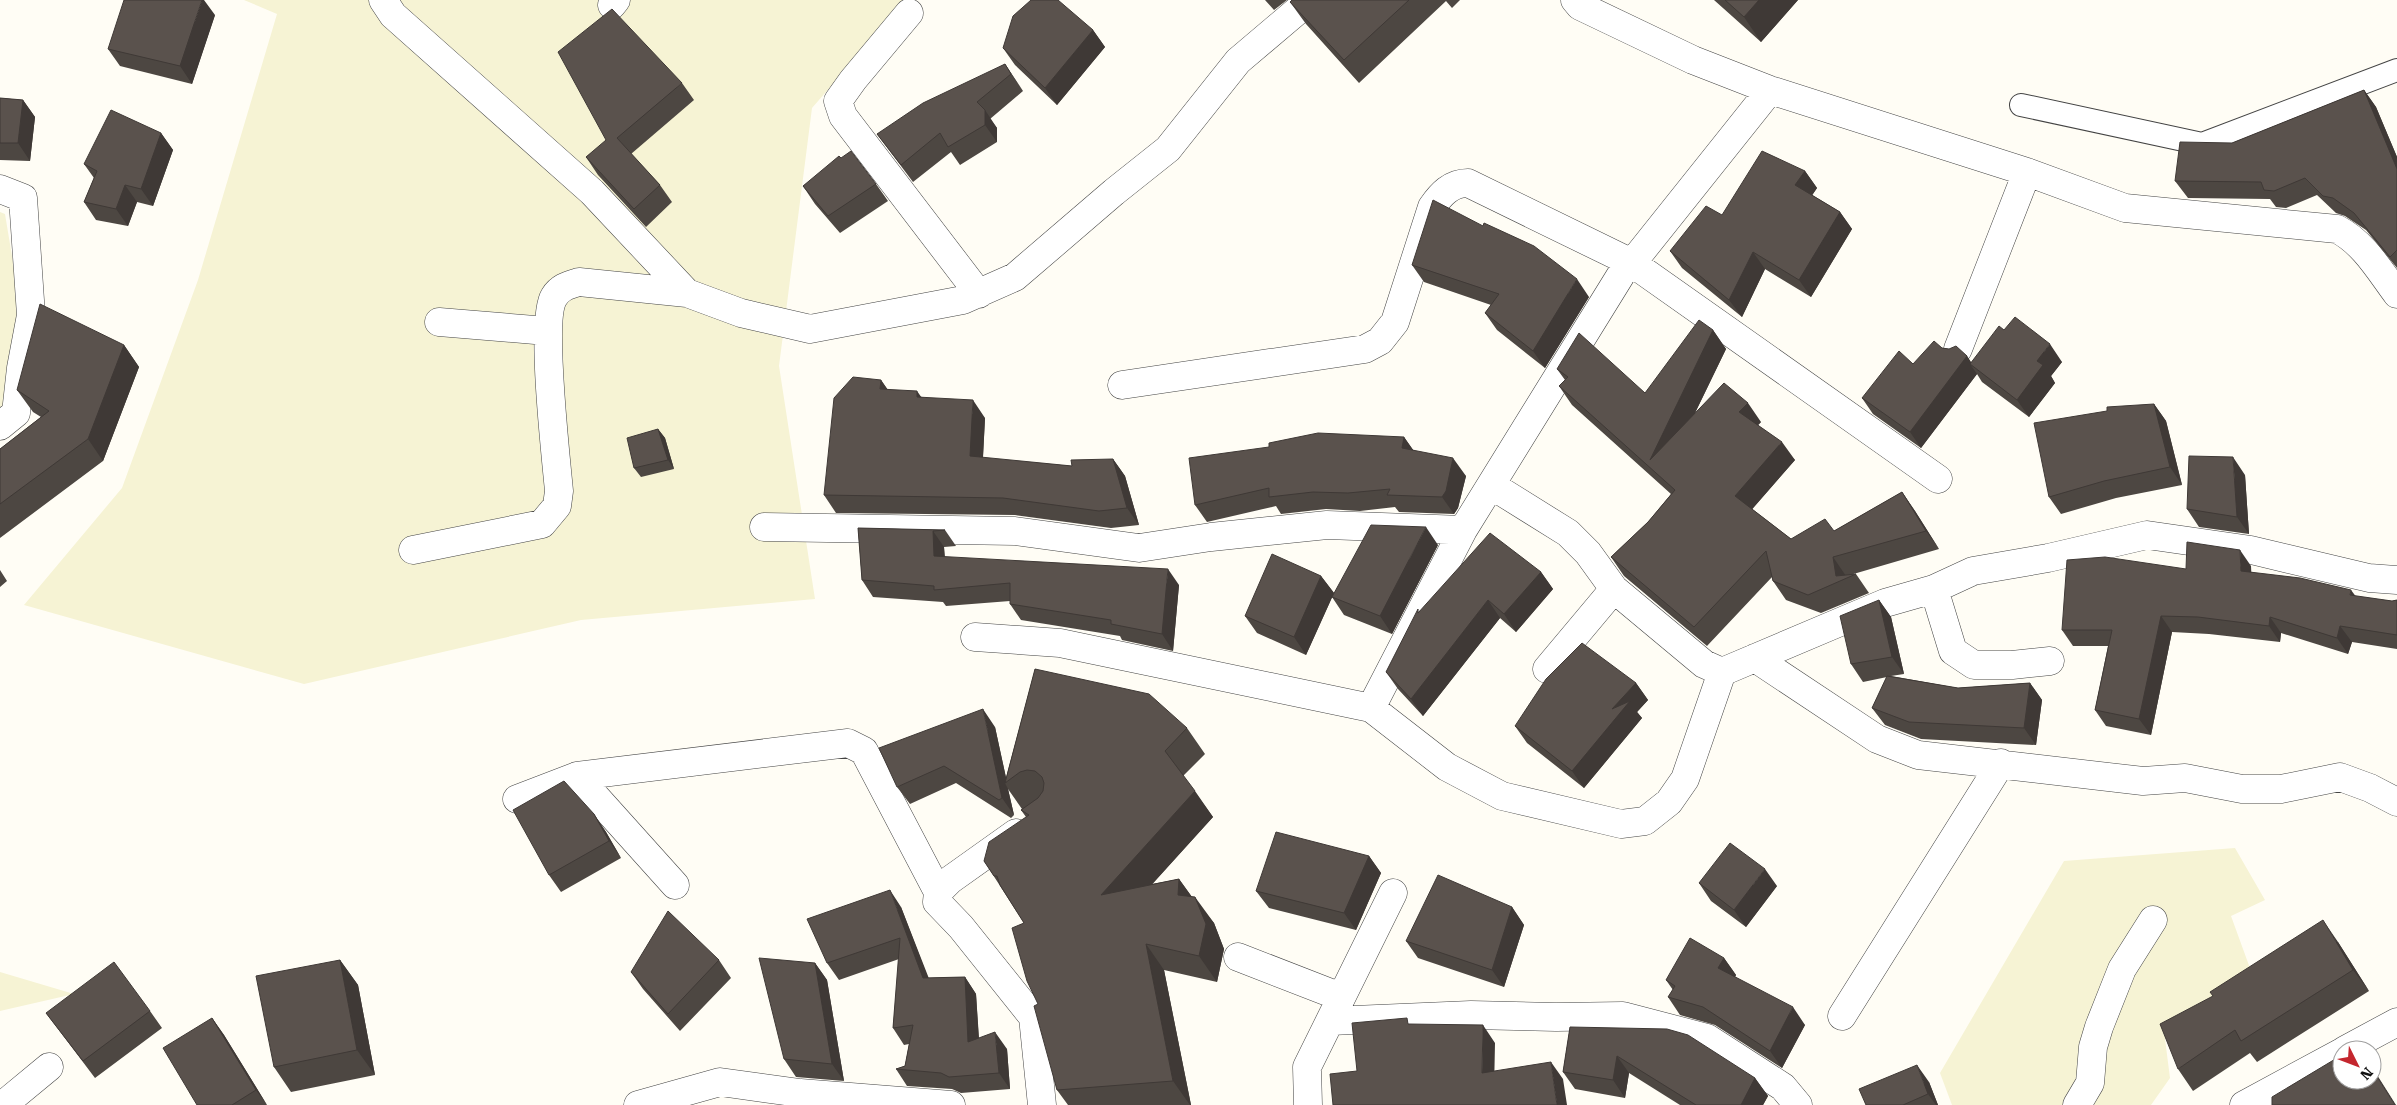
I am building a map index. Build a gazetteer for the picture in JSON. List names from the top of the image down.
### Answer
{
  "north": "bottom right"
}
